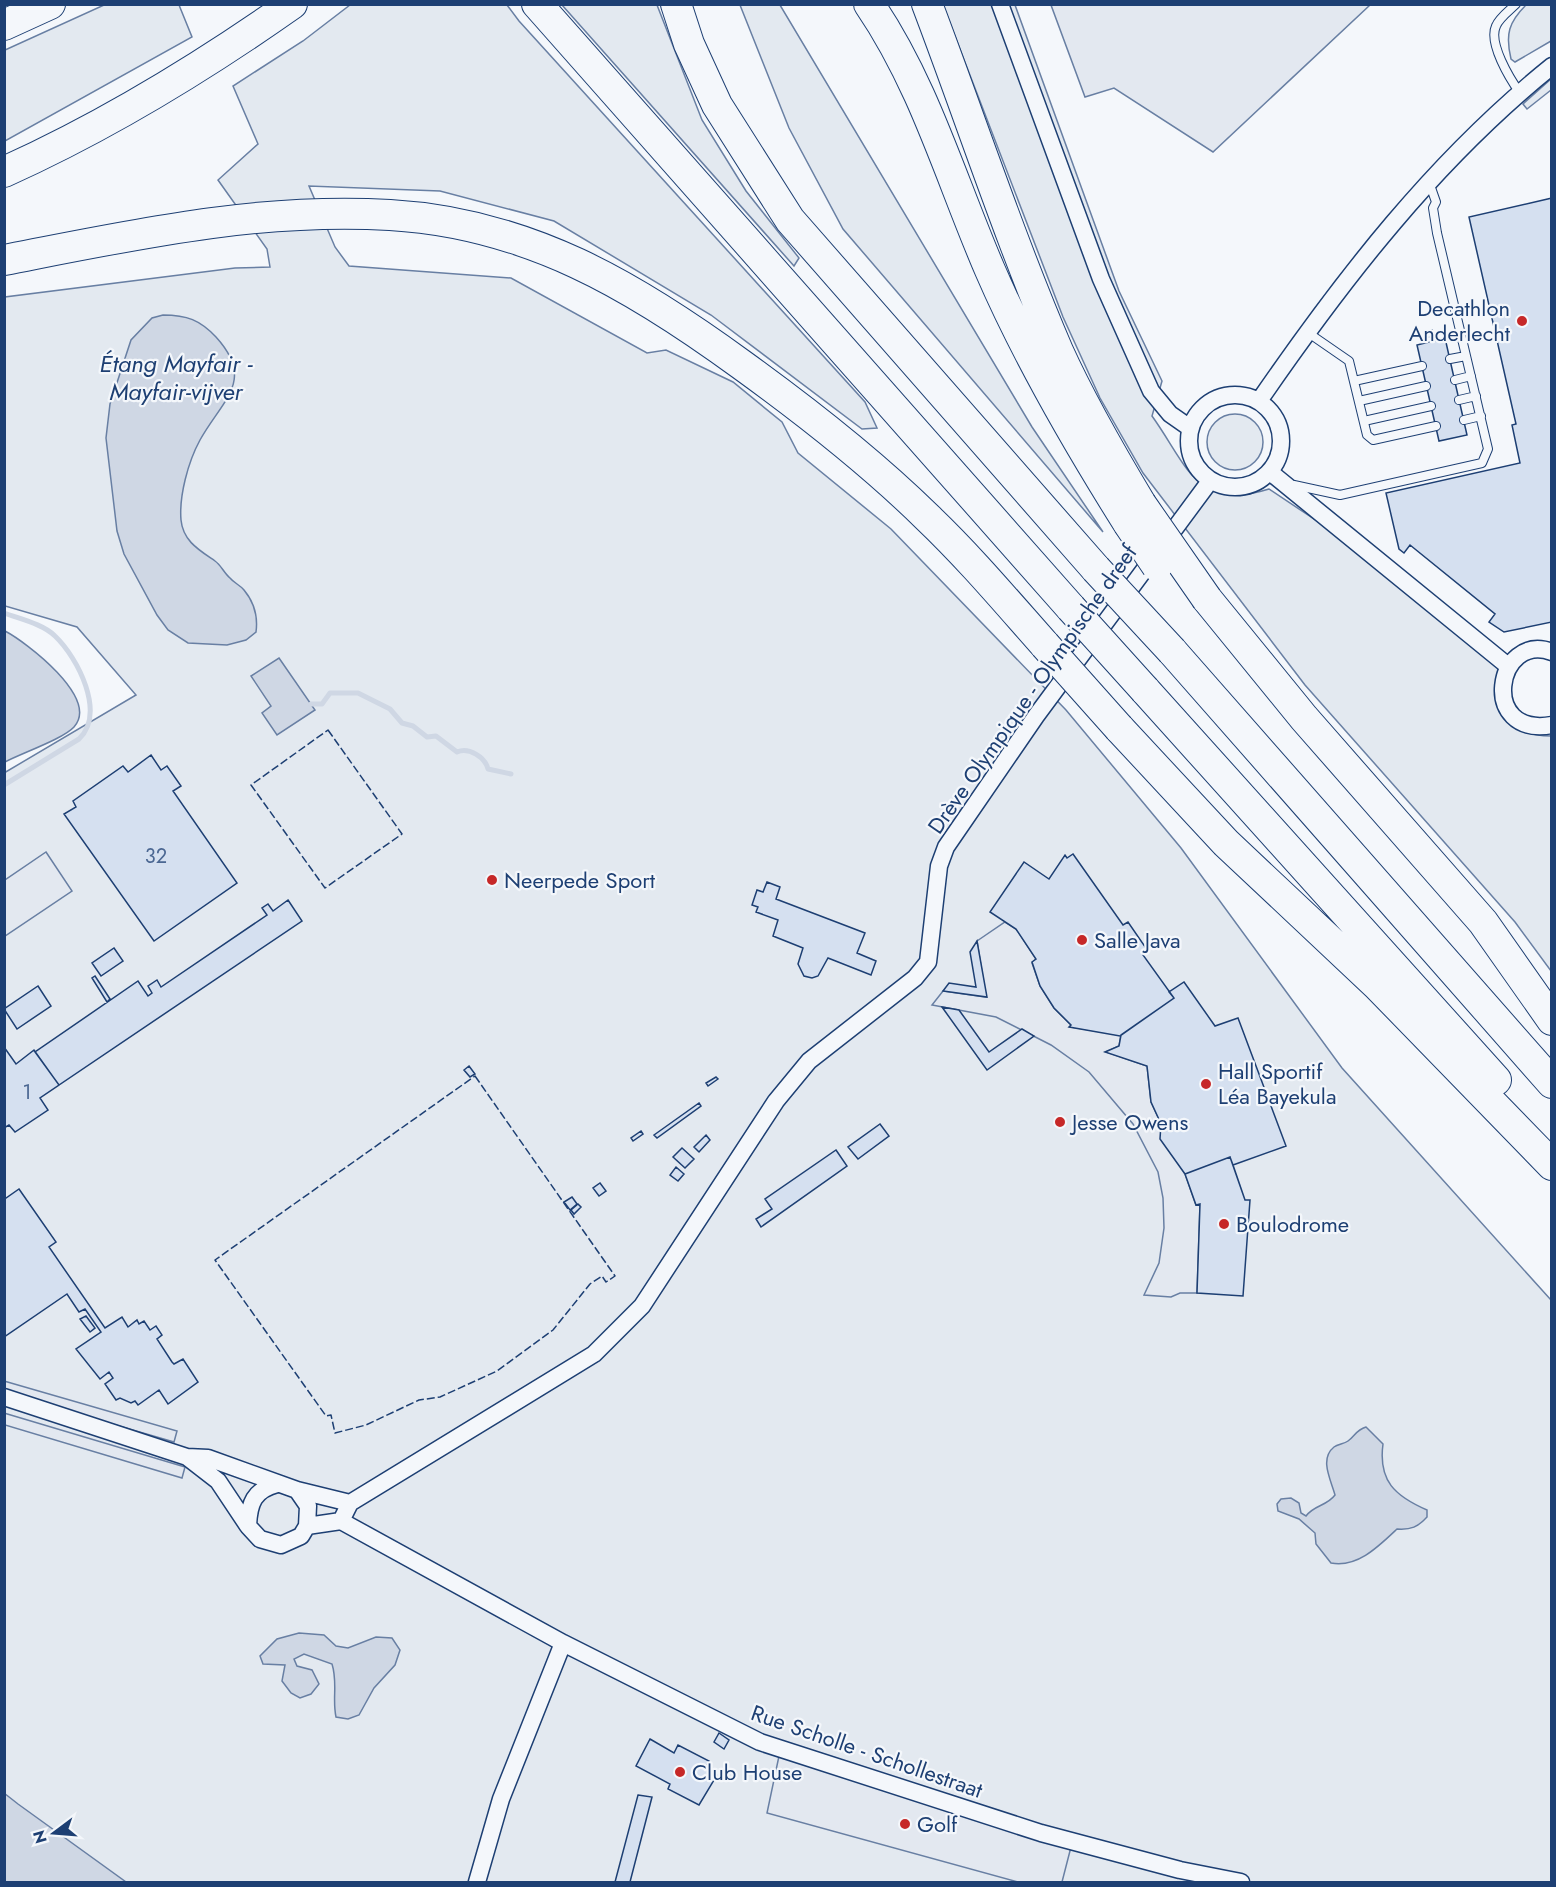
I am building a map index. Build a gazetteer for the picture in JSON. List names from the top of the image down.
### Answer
{
  "streets": {
    "street": ["Drève Olympique - Olympische dreef", "Rue Scholle - Schollestraat"]
  },
  "water": ["Étang Mayfair - Mayfair-vijver"],
  "places": [
    "Decathlon Anderlecht",
    "Neerpede Sport",
    "Salle Java",
    "Hall Sportif Léa Bayekula",
    "Jesse Owens",
    "Boulodrome",
    "Club House",
    "Golf"
  ],
  "house_numbers": ["32", "1"],
  "north": "left"
}
